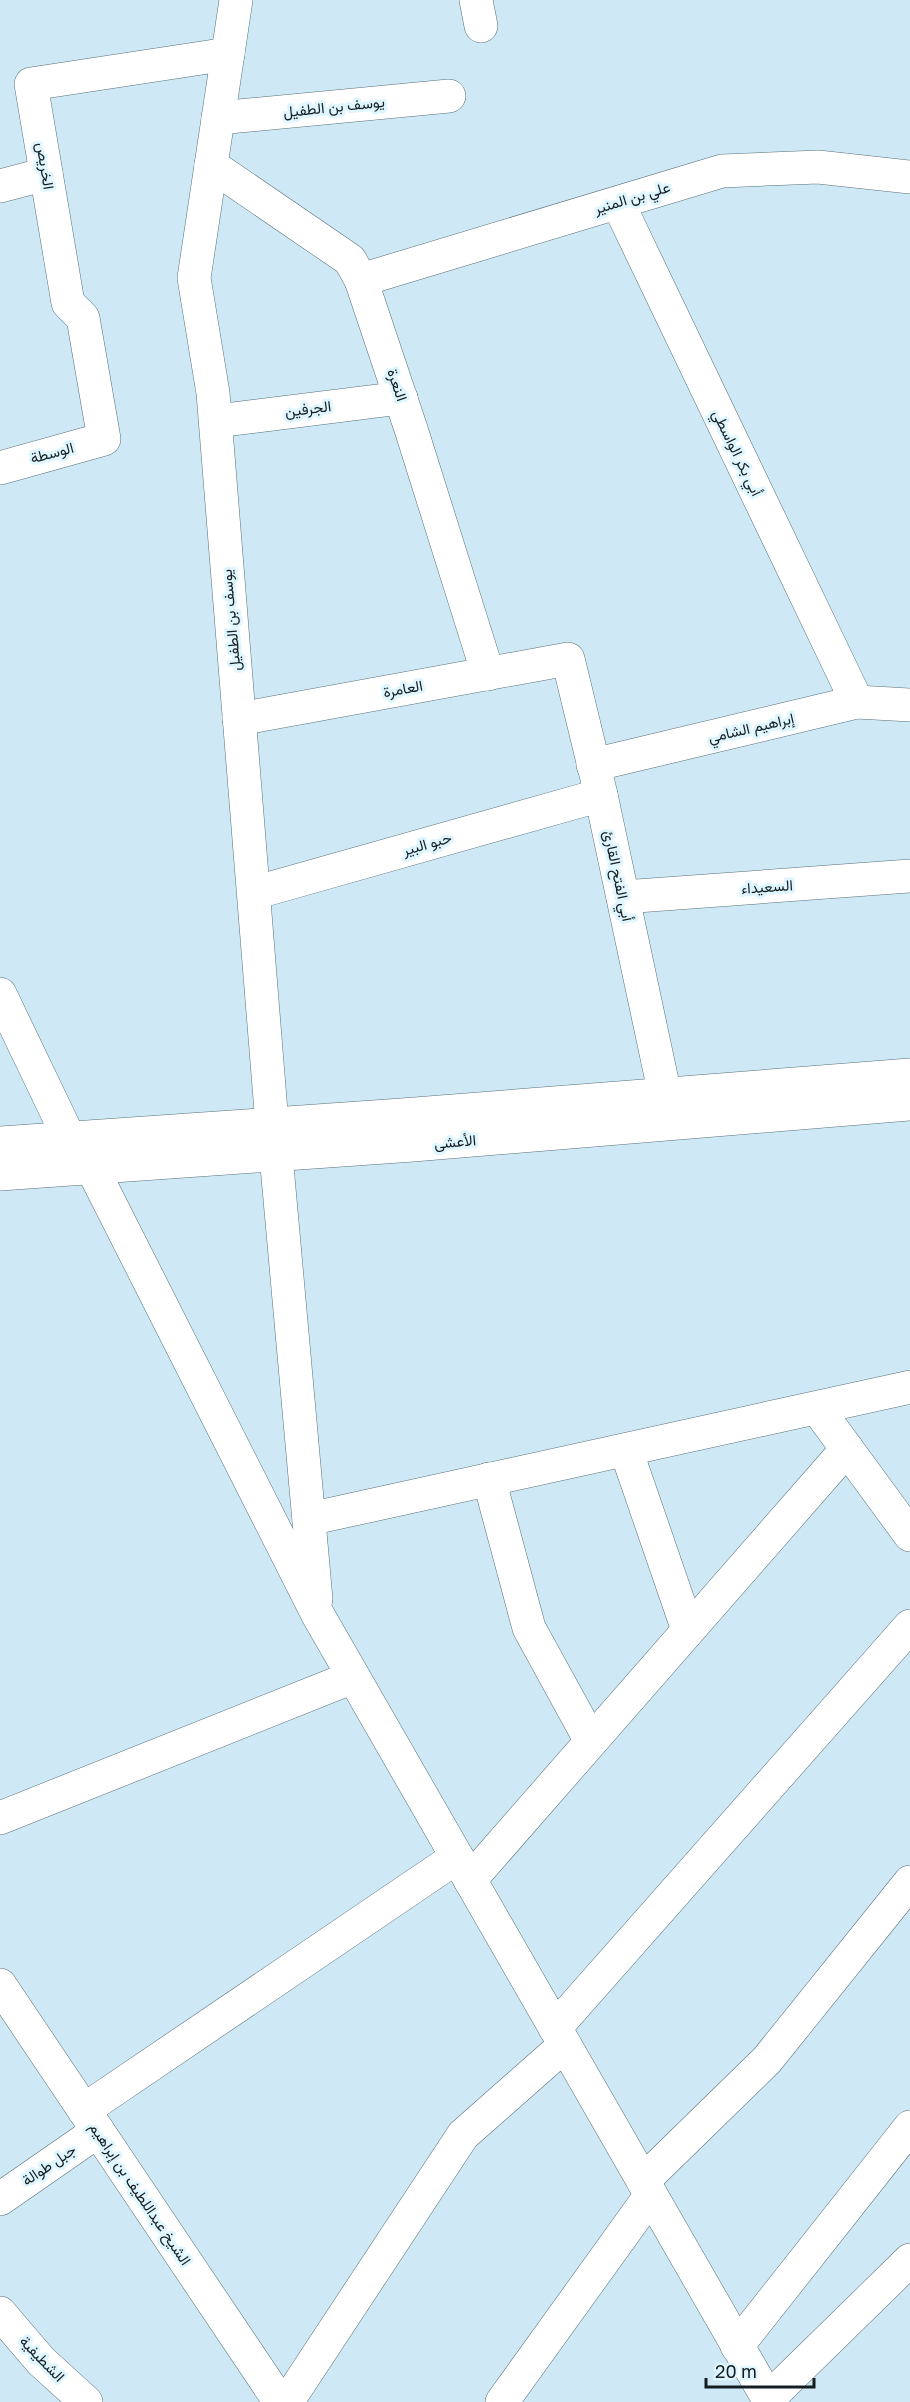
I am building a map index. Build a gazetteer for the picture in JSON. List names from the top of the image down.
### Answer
{
  "streets": {
    "street": [
      "يوسف بن الطفيل",
      "الخريص",
      "علي بن المنير",
      "النعرة",
      "الجرفين",
      "الوسطة",
      "أبي بكر الواسطي",
      "العامرة",
      "إبراهيم الشامي",
      "حبو البير",
      "أبي الفتح القارئ",
      "السعيداء",
      "الأعشى",
      "جبل طوالة",
      "الشيخ عبداللطيف بن إبراهيم",
      "الشطيفية"
    ]
  },
  "crossings": [
    ["يوسف بن الطفيل", "الخريص"],
    ["يوسف بن الطفيل", "النعرة"],
    ["يوسف بن الطفيل", "الجرفين"],
    ["يوسف بن الطفيل", "العامرة"],
    ["يوسف بن الطفيل", "حبو البير"],
    ["يوسف بن الطفيل", "الأعشى"],
    ["الخريص", "الوسطة"],
    ["علي بن المنير", "النعرة"],
    ["علي بن المنير", "أبي بكر الواسطي"],
    ["النعرة", "الجرفين"],
    ["النعرة", "العامرة"],
    ["أبي بكر الواسطي", "إبراهيم الشامي"],
    ["العامرة", "أبي الفتح القارئ"],
    ["إبراهيم الشامي", "حبو البير"],
    ["إبراهيم الشامي", "أبي الفتح القارئ"],
    ["حبو البير", "أبي الفتح القارئ"],
    ["أبي الفتح القارئ", "السعيداء"],
    ["أبي الفتح القارئ", "الأعشى"],
    ["جبل طوالة", "الشيخ عبداللطيف بن إبراهيم"]
  ],
  "scale_bar": "20 m"
}
